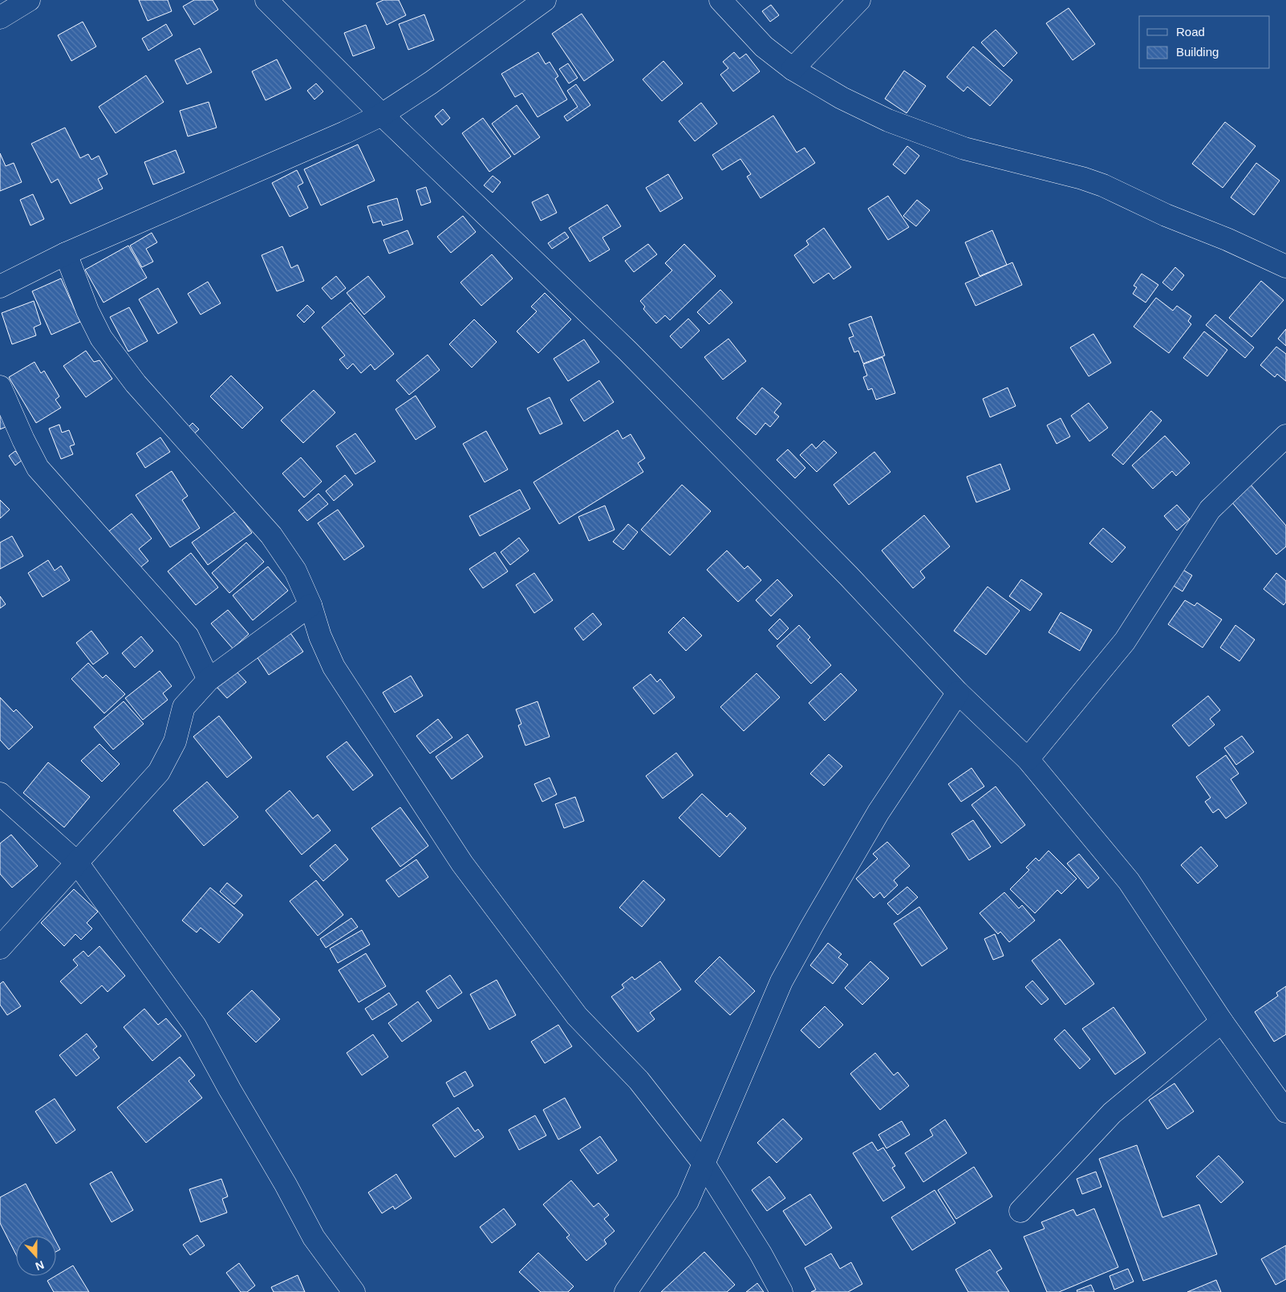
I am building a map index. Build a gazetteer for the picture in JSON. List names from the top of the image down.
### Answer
{
  "legend": ["Road", "Building"],
  "north": "bottom"
}
